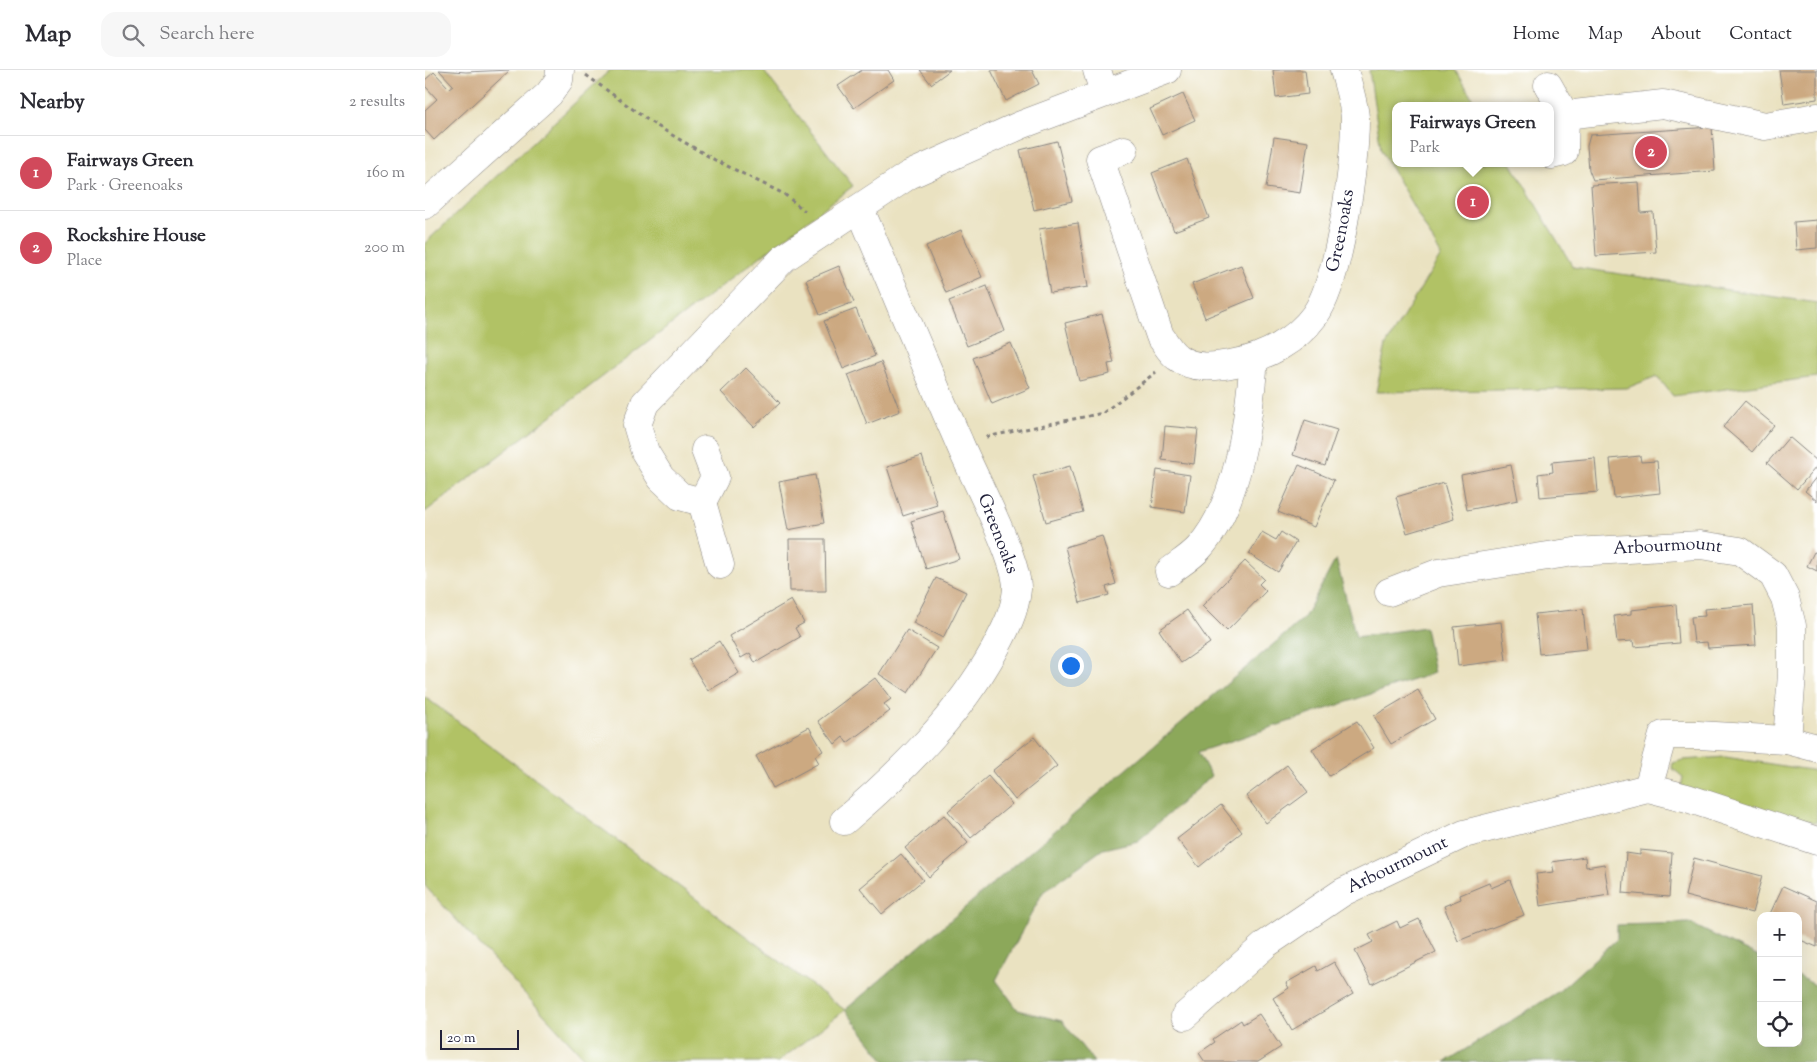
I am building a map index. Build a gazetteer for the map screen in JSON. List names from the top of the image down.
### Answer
{
  "streets": {
    "street": ["Greenoaks", "Arbourmount"]
  },
  "scale_bar": "20 m",
  "page": {
    "header": "Map",
    "search": "Search here",
    "nav": [
      "Home",
      "Map",
      "About",
      "Contact"
    ],
    "heading": ["Nearby", "2 results"],
    "popup": ["Fairways Green", "Park"],
    "pins": ["2", "1"],
    "list": [
      {
        "mark": "1",
        "name": "Fairways Green",
        "note": "Park · Greenoaks",
        "value": "160 m"
      },
      {
        "mark": "2",
        "name": "Rockshire House",
        "note": "Place",
        "value": "200 m"
      }
    ],
    "map_buttons": ["+", "−"],
    "scale": "20 m"
  }
}
